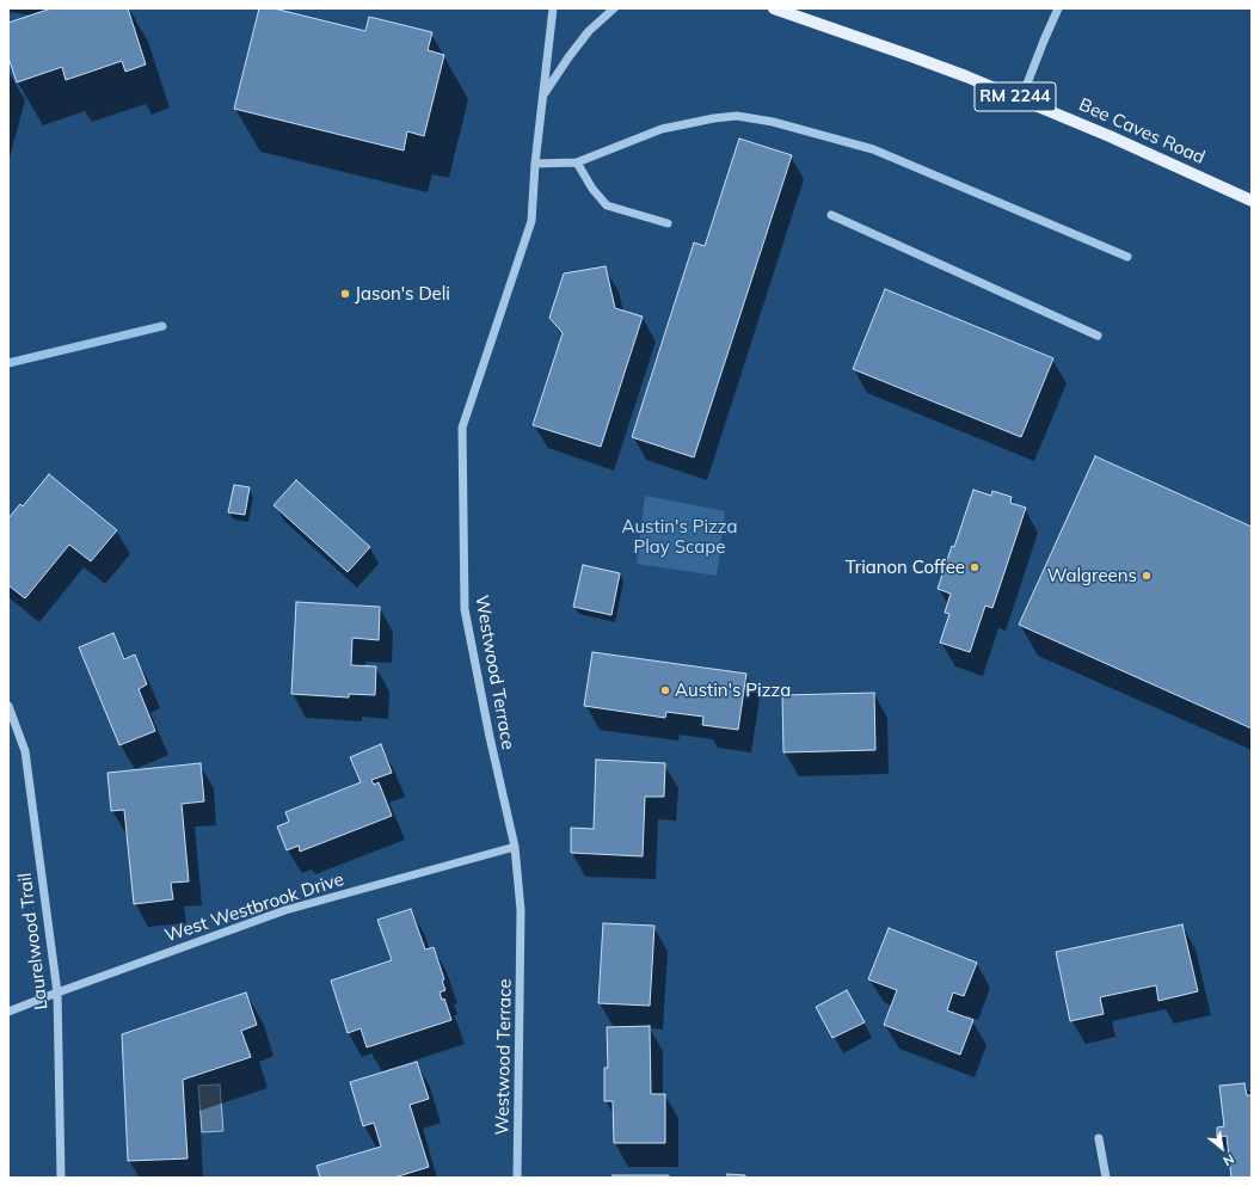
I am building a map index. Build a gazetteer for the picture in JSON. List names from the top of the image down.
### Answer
{
  "streets": {
    "main road": ["RM 2244", "Bee Caves Road"],
    "street": ["Westwood Terrace", "West Westbrook Drive", "Laurelwood Trail"]
  },
  "crossings": [
    ["Westwood Terrace", "West Westbrook Drive"],
    ["West Westbrook Drive", "Laurelwood Trail"]
  ],
  "parks": ["Austin's Pizza Play Scape"],
  "places": [
    "Jason's Deli",
    "Trianon Coffee",
    "Walgreens",
    "Austin's Pizza"
  ],
  "north": "bottom right"
}
